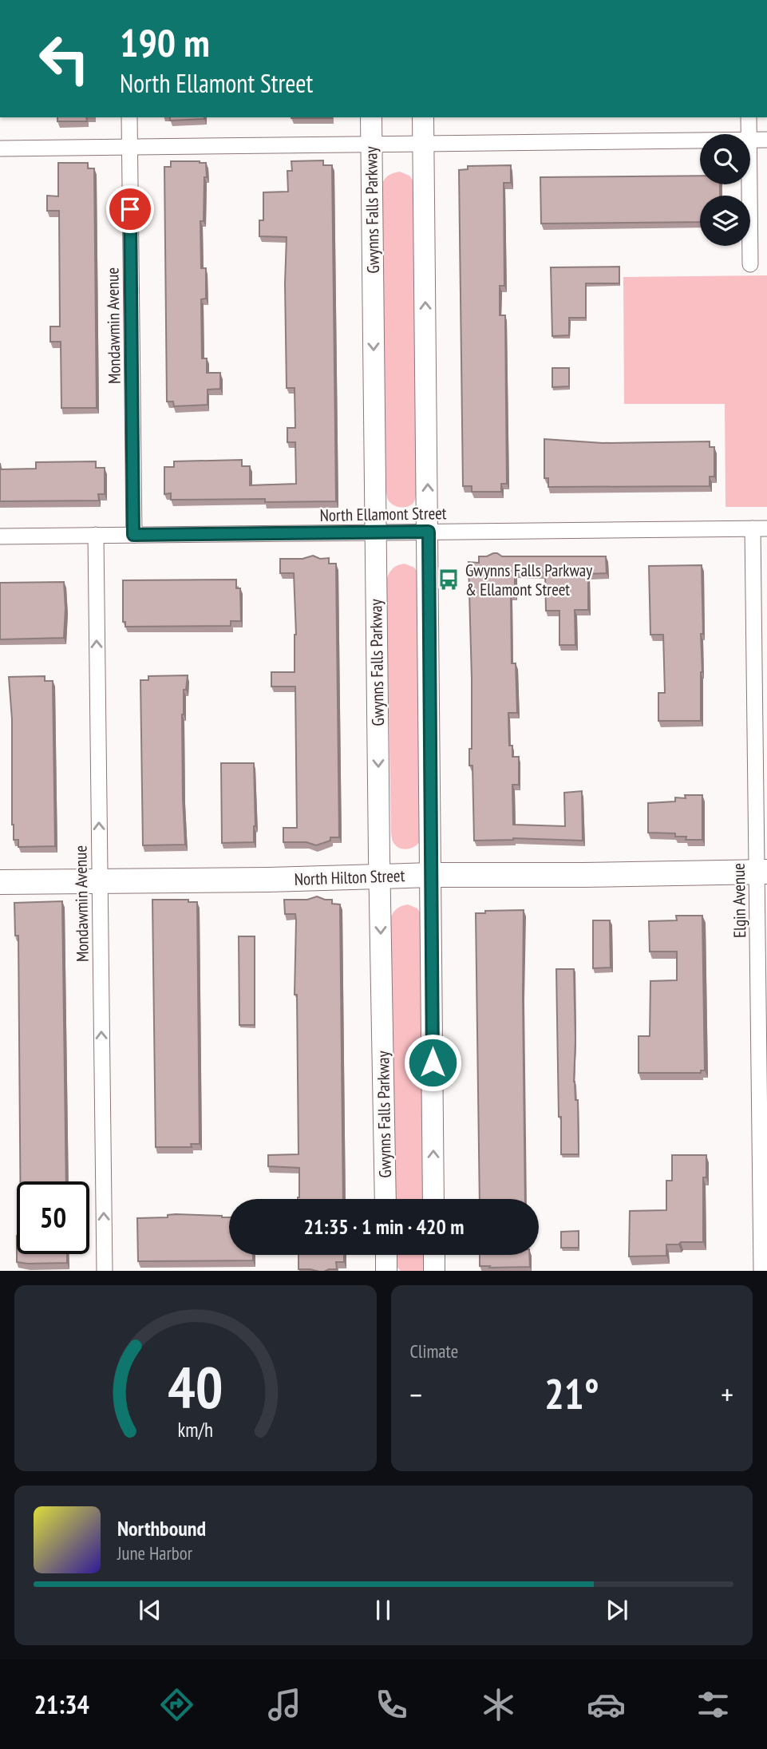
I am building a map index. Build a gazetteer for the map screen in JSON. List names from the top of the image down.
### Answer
{
  "streets": {
    "main road": ["Gwynns Falls Parkway", "North Hilton Street"],
    "street": ["Mondawmin Avenue", "North Ellamont Street", "Elgin Avenue"]
  },
  "crossings": [
    ["Gwynns Falls Parkway", "North Ellamont Street"],
    ["Gwynns Falls Parkway", "North Hilton Street"],
    ["Mondawmin Avenue", "North Ellamont Street"],
    ["Mondawmin Avenue", "North Hilton Street"],
    ["North Ellamont Street", "Elgin Avenue"],
    ["North Hilton Street", "Elgin Avenue"]
  ],
  "one_way": ["Mondawmin Avenue"],
  "places": {
    "bus stop": ["Gwynns Falls Parkway & Ellamont Street"]
  },
  "page": {
    "turn": ["190 m", "North Ellamont Street"],
    "limit": "50",
    "trip": "21:35 · 1 min · 420 m",
    "tile": "Climate",
    "heat": ["−", "21°", "+"],
    "song": ["Northbound", "June Harbor"],
    "tabs": "21:34",
    "gauge": ["40", "km/h"]
  }
}
